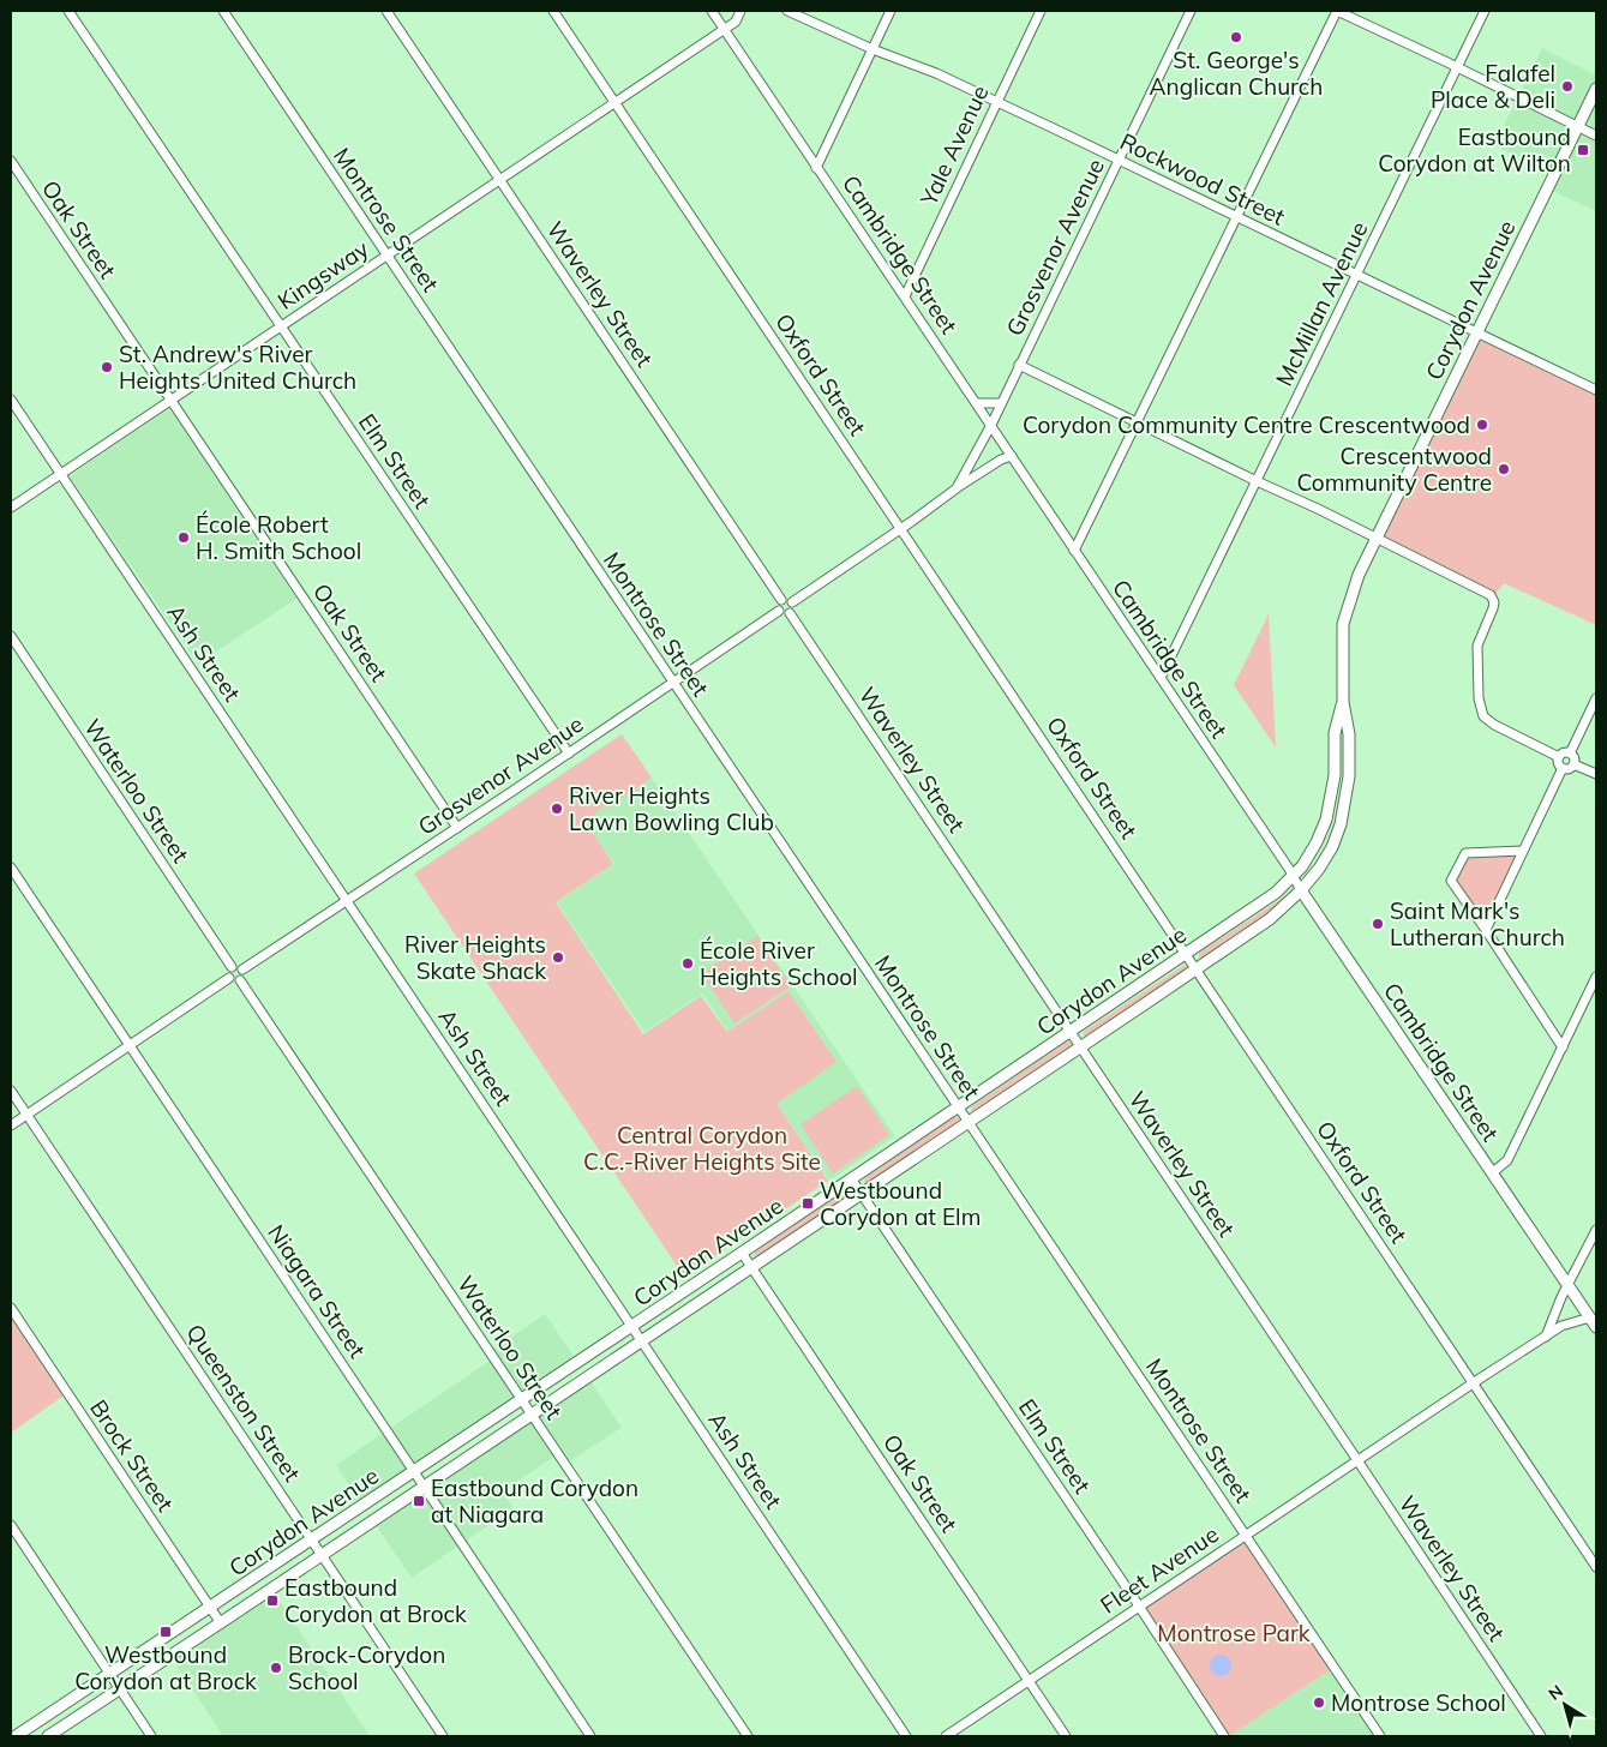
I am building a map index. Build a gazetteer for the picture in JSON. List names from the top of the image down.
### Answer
{
  "streets": {
    "main road": ["Cambridge Street", "Corydon Avenue"],
    "street": [
      "Yale Avenue",
      "Rockwood Street",
      "Montrose Street",
      "Oak Street",
      "Grosvenor Avenue",
      "Kingsway",
      "Waverley Street",
      "McMillan Avenue",
      "Oxford Street",
      "Elm Street",
      "Ash Street",
      "Waterloo Street",
      "Niagara Street",
      "Queenston Street",
      "Brock Street",
      "Fleet Avenue"
    ]
  },
  "crossings": [
    ["Yale Avenue", "Rockwood Street"],
    ["Yale Avenue", "Cambridge Street"],
    ["Rockwood Street", "Grosvenor Avenue"],
    ["Rockwood Street", "Corydon Avenue"],
    ["Rockwood Street", "McMillan Avenue"],
    ["Montrose Street", "Grosvenor Avenue"],
    ["Montrose Street", "Kingsway"],
    ["Montrose Street", "Corydon Avenue"],
    ["Montrose Street", "Fleet Avenue"],
    ["Oak Street", "Grosvenor Avenue"],
    ["Oak Street", "Kingsway"],
    ["Oak Street", "Corydon Avenue"],
    ["Oak Street", "Fleet Avenue"],
    ["Grosvenor Avenue", "Cambridge Street"],
    ["Grosvenor Avenue", "Waverley Street"],
    ["Grosvenor Avenue", "Oxford Street"],
    ["Grosvenor Avenue", "Elm Street"],
    ["Grosvenor Avenue", "Ash Street"],
    ["Grosvenor Avenue", "Waterloo Street"],
    ["Cambridge Street", "Kingsway"],
    ["Cambridge Street", "Corydon Avenue"],
    ["Cambridge Street", "McMillan Avenue"],
    ["Cambridge Street", "Fleet Avenue"],
    ["Kingsway", "Waverley Street"],
    ["Kingsway", "Oxford Street"],
    ["Kingsway", "Elm Street"],
    ["Kingsway", "Ash Street"],
    ["Waverley Street", "Corydon Avenue"],
    ["Waverley Street", "Fleet Avenue"],
    ["Corydon Avenue", "Oxford Street"],
    ["Corydon Avenue", "Elm Street"],
    ["Corydon Avenue", "Ash Street"],
    ["Corydon Avenue", "Waterloo Street"],
    ["Corydon Avenue", "Niagara Street"],
    ["Corydon Avenue", "Queenston Street"],
    ["Corydon Avenue", "Brock Street"],
    ["Oxford Street", "Fleet Avenue"],
    ["Elm Street", "Fleet Avenue"]
  ],
  "parks": ["Central Corydon C.C.-River Heights Site", "Montrose Park"],
  "places": {
    "other": [
      "St. George's Anglican Church",
      "Falafel Place & Deli",
      "St. Andrew's River Heights United Church",
      "Corydon Community Centre Crescentwood",
      "Crescentwood Community Centre",
      "École Robert H. Smith School",
      "River Heights Lawn Bowling Club",
      "Saint Mark's Lutheran Church",
      "River Heights Skate Shack",
      "École River Heights School",
      "Brock-Corydon School",
      "Montrose School"
    ],
    "transit": [
      "Eastbound Corydon at Wilton",
      "Westbound Corydon at Elm",
      "Eastbound Corydon at Niagara",
      "Eastbound Corydon at Brock",
      "Westbound Corydon at Brock"
    ]
  },
  "north": "top left"
}
